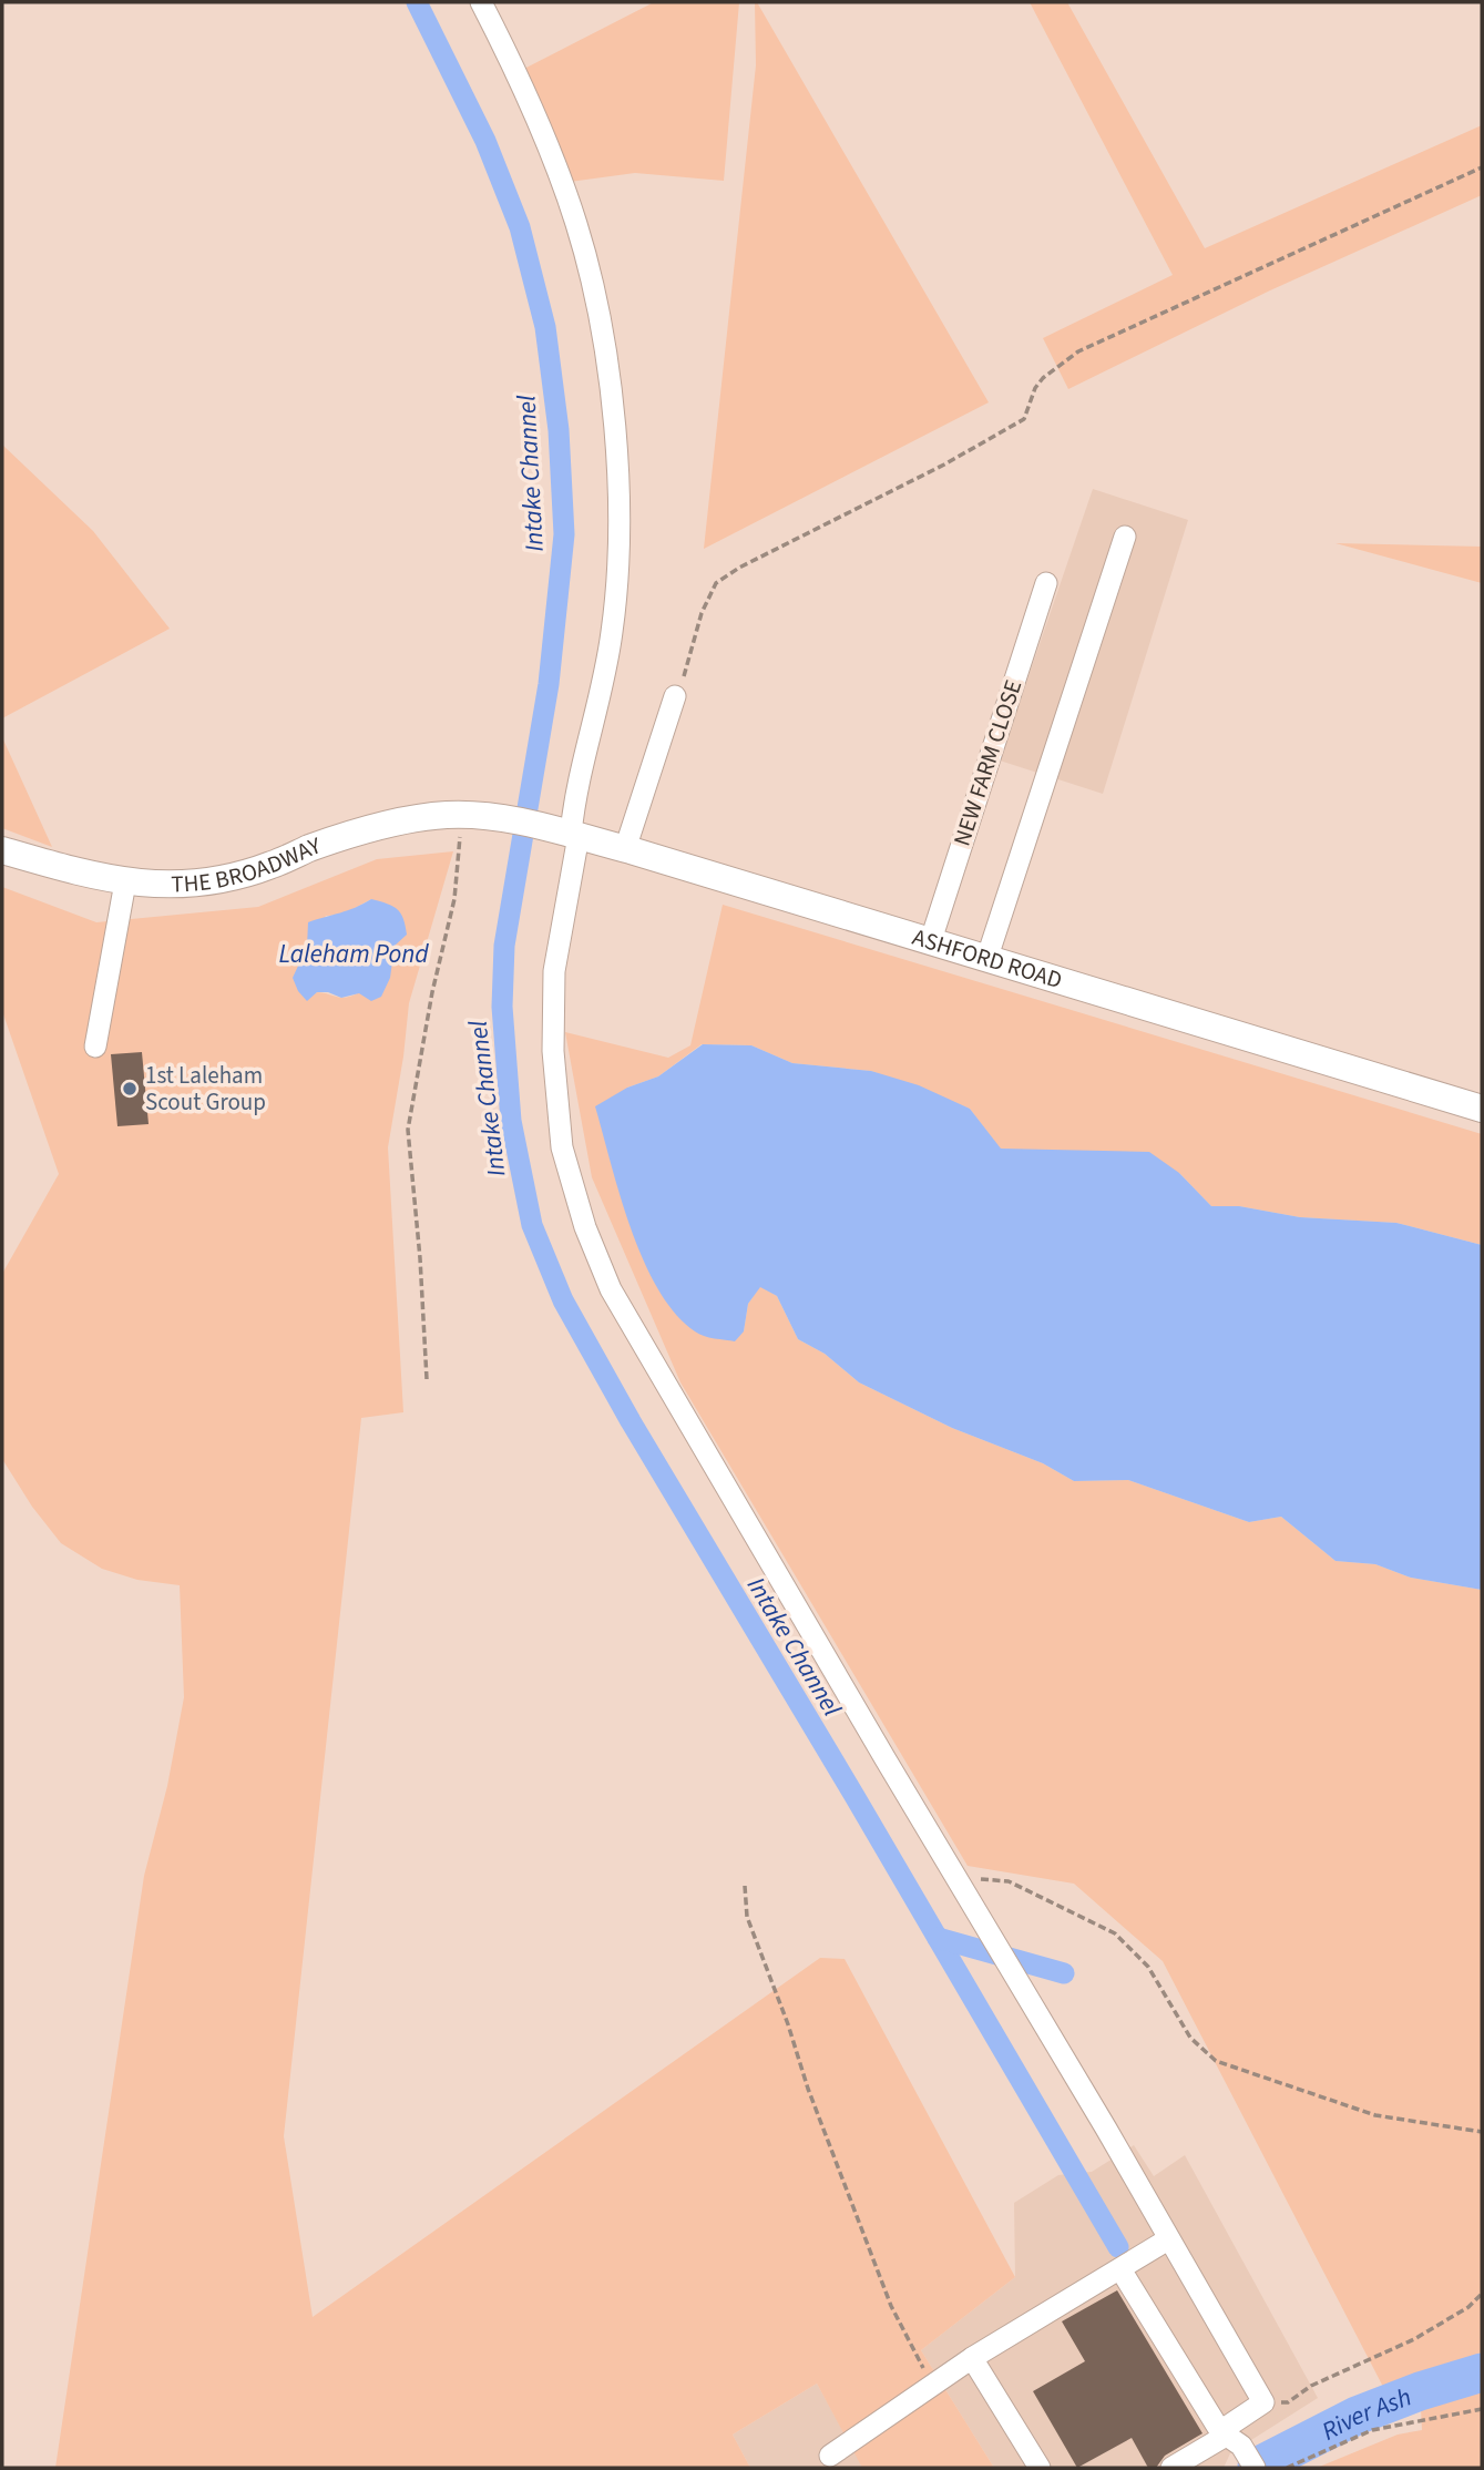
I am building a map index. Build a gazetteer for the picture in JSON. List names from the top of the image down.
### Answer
{
  "streets": {
    "main road": ["THE BROADWAY", "ASHFORD ROAD"],
    "street": ["NEW FARM CLOSE"]
  },
  "crossings": [
    ["NEW FARM CLOSE", "ASHFORD ROAD"],
    ["THE BROADWAY", "ASHFORD ROAD"]
  ],
  "water": ["Intake Channel", "Laleham Pond", "River Ash"],
  "places": ["1st Laleham Scout Group"]
}
